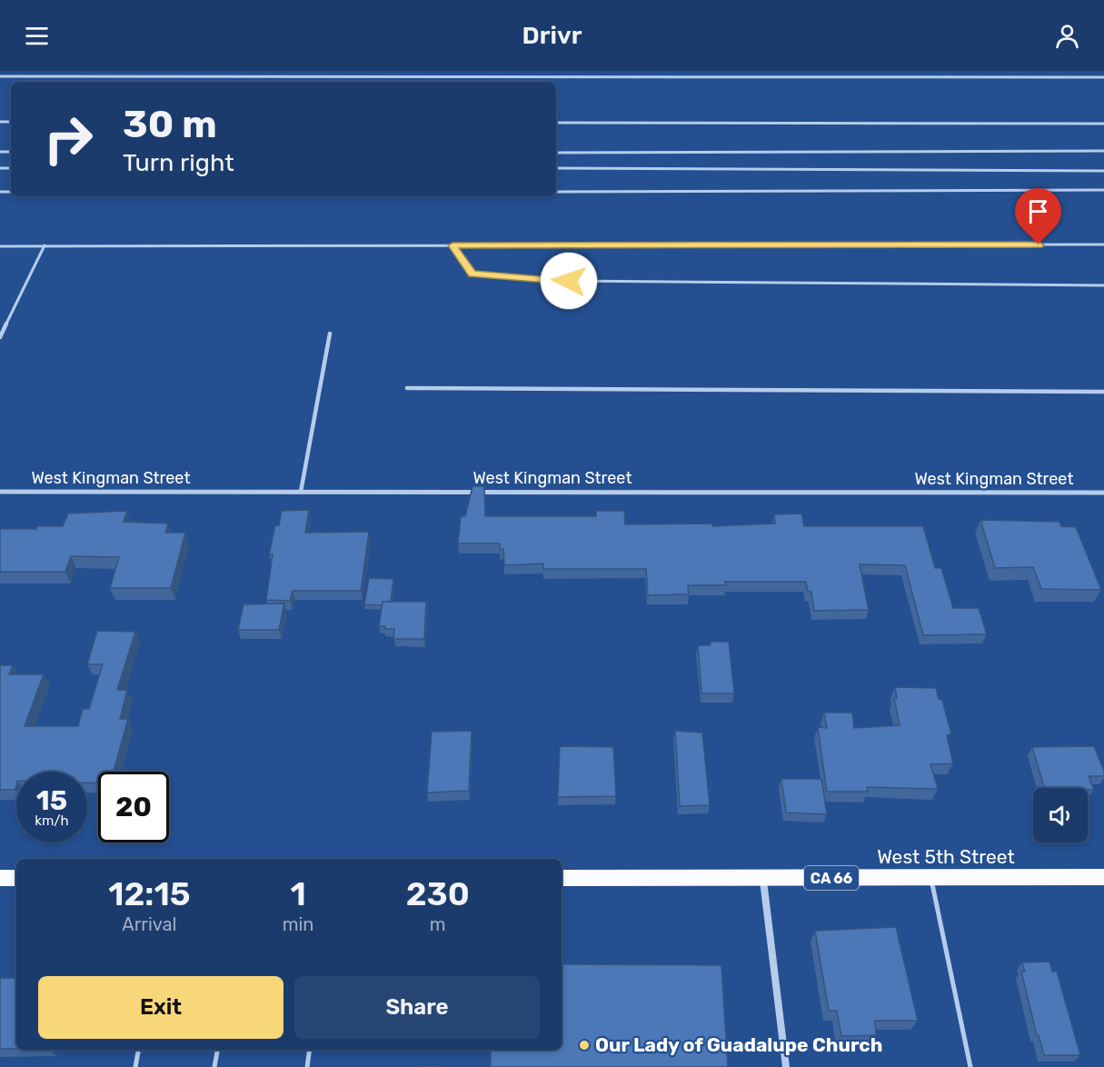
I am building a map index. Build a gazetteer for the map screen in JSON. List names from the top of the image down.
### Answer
{
  "streets": {
    "main road": ["West 5th Street", "CA 66"],
    "street": ["West Kingman Street"]
  },
  "places": ["Our Lady of Guadalupe Church"],
  "page": {
    "header": "Drivr",
    "turn": ["30 m", "Turn right"],
    "speed": "15 km/h",
    "limit": "20",
    "eta": [
      "12:15",
      "Arrival",
      "1",
      "min",
      "230",
      "m"
    ],
    "buttons": ["Exit", "Share"]
  }
}
